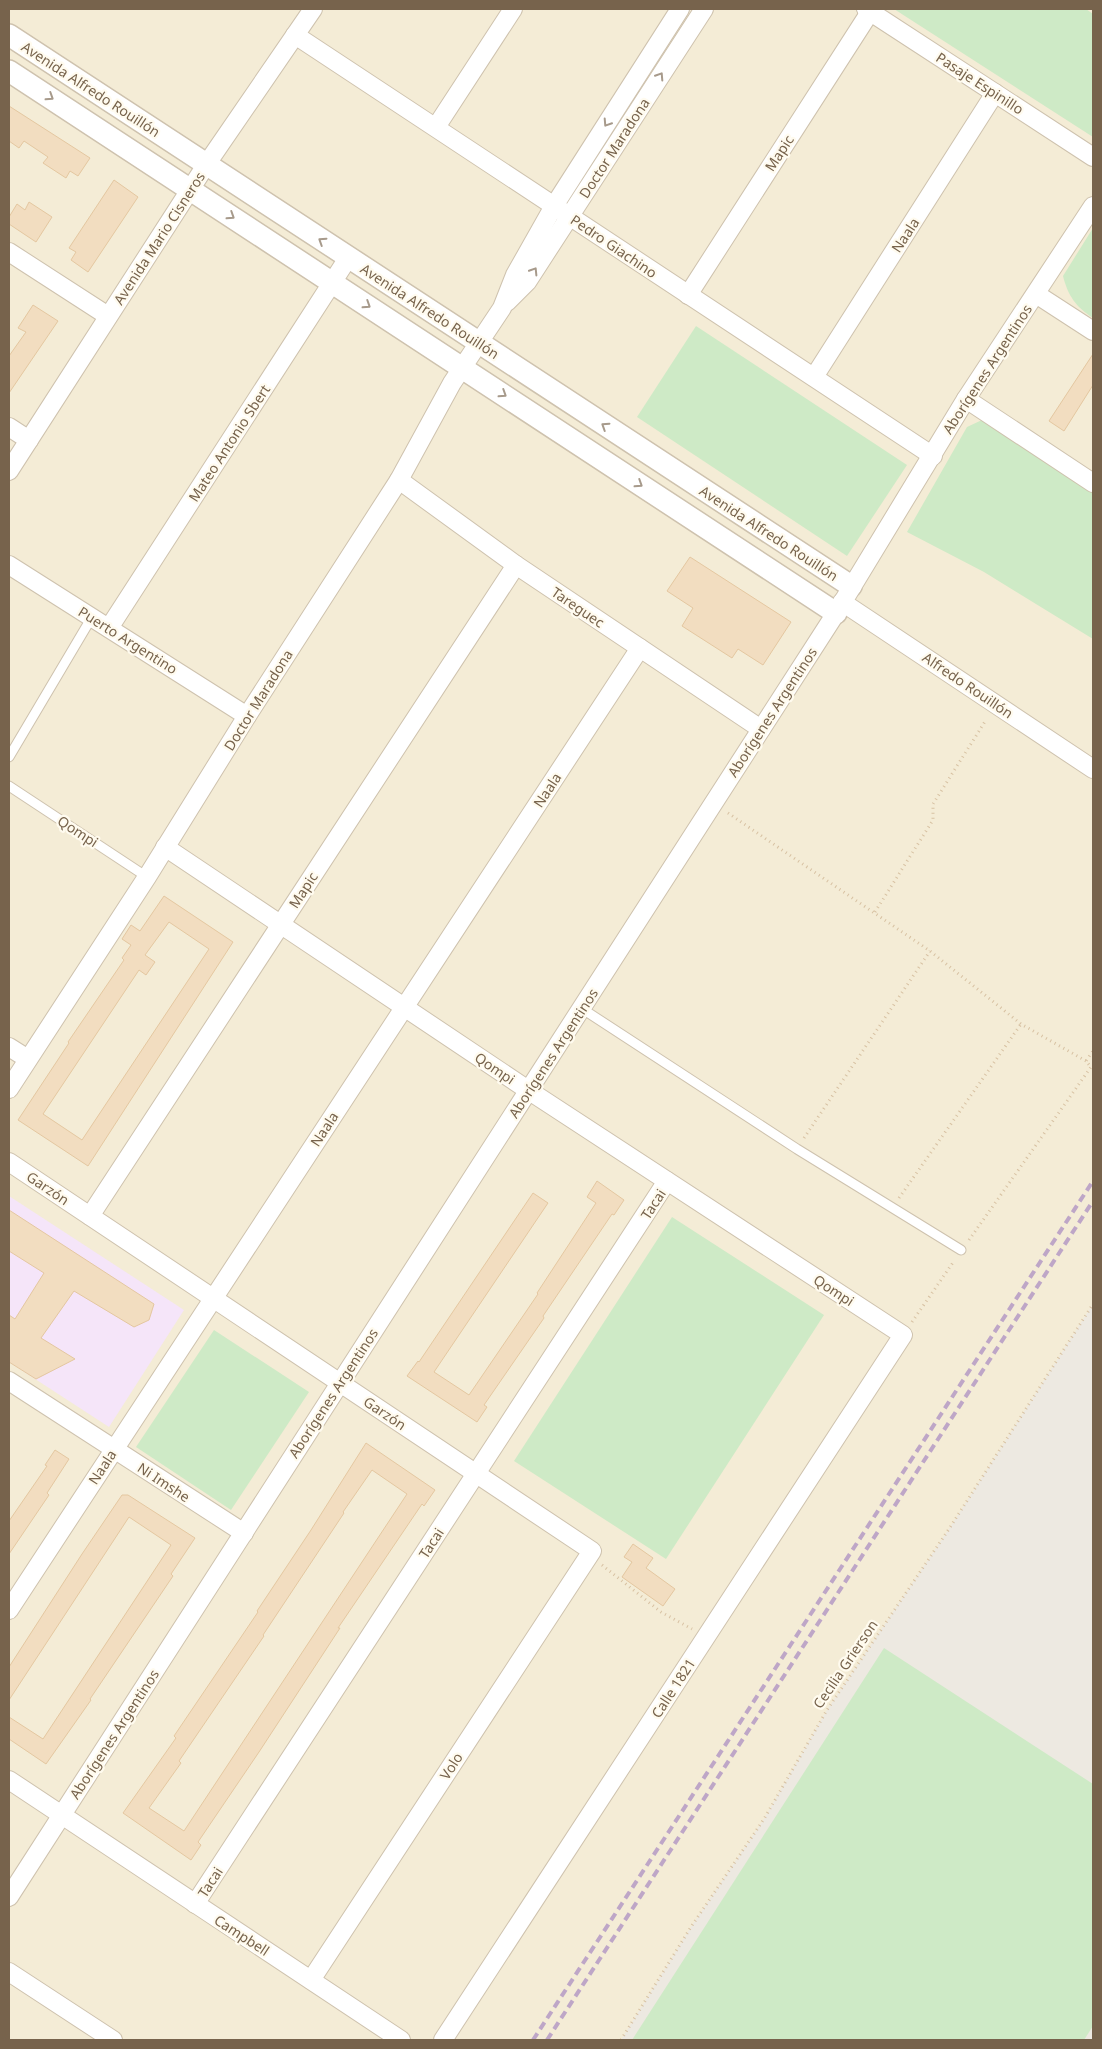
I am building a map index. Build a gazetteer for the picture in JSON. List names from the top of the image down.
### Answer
{
  "streets": {
    "street": [
      "Pasaje Espinillo",
      "Avenida Alfredo Rouillón",
      "Doctor Maradona",
      "Mapic",
      "Naala",
      "Avenida Mario Cisneros",
      "Pedro Giachino",
      "Aborígenes Argentinos",
      "Mateo Antonio Sbert",
      "Tareguec",
      "Puerto Argentino",
      "Alfredo Rouillón",
      "Qompi",
      "Garzón",
      "Tacai",
      "Ni Imshe",
      "Calle 1821",
      "Volo",
      "Campbell"
    ],
    "path": ["Cecilia Grierson"]
  },
  "crossings": [
    ["Pasaje Espinillo", "Mapic"],
    ["Pasaje Espinillo", "Naala"],
    ["Avenida Alfredo Rouillón", "Doctor Maradona"],
    ["Avenida Alfredo Rouillón", "Avenida Mario Cisneros"],
    ["Avenida Alfredo Rouillón", "Aborígenes Argentinos"],
    ["Avenida Alfredo Rouillón", "Mateo Antonio Sbert"],
    ["Avenida Alfredo Rouillón", "Alfredo Rouillón"],
    ["Doctor Maradona", "Pedro Giachino"],
    ["Doctor Maradona", "Tareguec"],
    ["Doctor Maradona", "Puerto Argentino"],
    ["Doctor Maradona", "Qompi"],
    ["Mapic", "Pedro Giachino"],
    ["Mapic", "Tareguec"],
    ["Mapic", "Qompi"],
    ["Mapic", "Garzón"],
    ["Naala", "Pedro Giachino"],
    ["Naala", "Tareguec"],
    ["Naala", "Qompi"],
    ["Naala", "Garzón"],
    ["Naala", "Ni Imshe"],
    ["Avenida Mario Cisneros", "Pedro Giachino"],
    ["Pedro Giachino", "Aborígenes Argentinos"],
    ["Aborígenes Argentinos", "Tareguec"],
    ["Aborígenes Argentinos", "Alfredo Rouillón"],
    ["Aborígenes Argentinos", "Qompi"],
    ["Aborígenes Argentinos", "Garzón"],
    ["Aborígenes Argentinos", "Ni Imshe"],
    ["Aborígenes Argentinos", "Campbell"],
    ["Mateo Antonio Sbert", "Puerto Argentino"],
    ["Qompi", "Tacai"],
    ["Qompi", "Calle 1821"],
    ["Garzón", "Tacai"],
    ["Garzón", "Volo"],
    ["Tacai", "Campbell"],
    ["Volo", "Campbell"]
  ]
}
